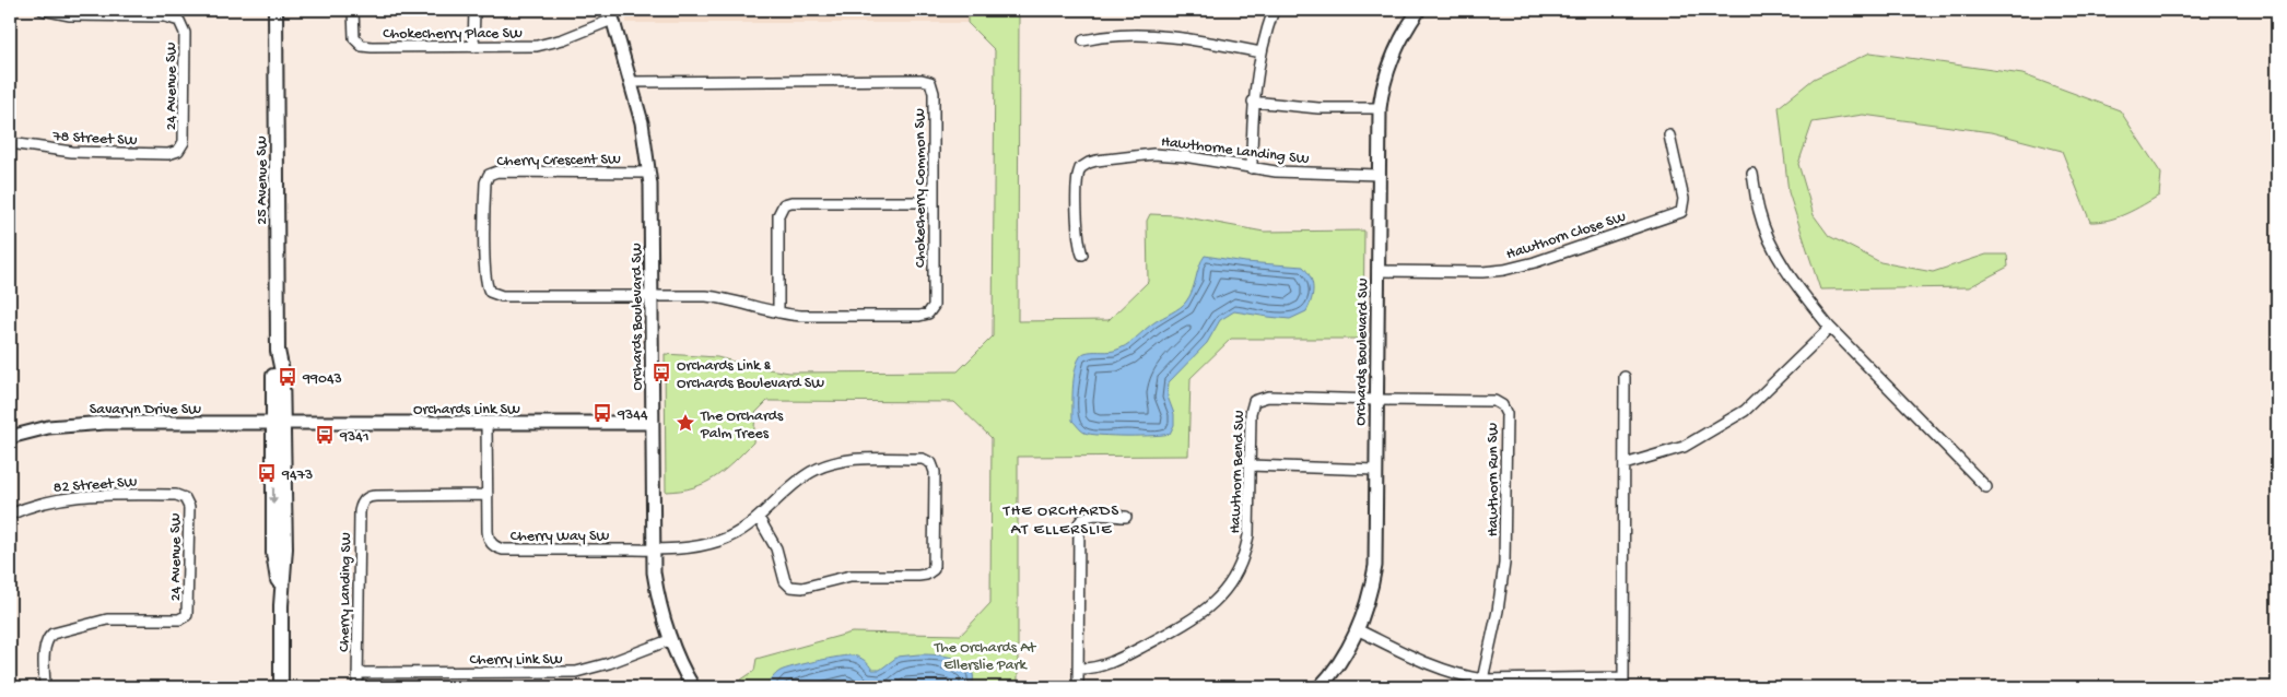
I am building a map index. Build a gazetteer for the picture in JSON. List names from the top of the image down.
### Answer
{
  "streets": {
    "main road": ["25 Avenue SW"],
    "street": [
      "Chokecherry Place SW",
      "24 Avenue SW",
      "78 Street SW",
      "Hawthorne Landing SW",
      "Cherry Crescent SW",
      "Chokecherry Common SW",
      "Hawthorn Close SW",
      "Orchards Boulevard SW",
      "Savaryn Drive SW",
      "Orchards Link SW",
      "Hawthorn Bend SW",
      "Hawthorn Run SW",
      "82 Street SW",
      "Cherry Way SW",
      "Cherry Landing SW",
      "Cherry Link SW"
    ]
  },
  "crossings": [
    ["Chokecherry Place SW", "Orchards Boulevard SW"],
    ["24 Avenue SW", "78 Street SW"],
    ["24 Avenue SW", "82 Street SW"],
    ["Hawthorne Landing SW", "Orchards Boulevard SW"],
    ["Cherry Crescent SW", "Chokecherry Common SW"],
    ["Cherry Crescent SW", "Orchards Boulevard SW"],
    ["25 Avenue SW", "Savaryn Drive SW"],
    ["25 Avenue SW", "Orchards Link SW"],
    ["Chokecherry Common SW", "Orchards Boulevard SW"],
    ["Hawthorn Close SW", "Orchards Boulevard SW"],
    ["Orchards Boulevard SW", "Orchards Link SW"],
    ["Orchards Boulevard SW", "Hawthorn Bend SW"],
    ["Orchards Boulevard SW", "Hawthorn Run SW"],
    ["Orchards Boulevard SW", "Cherry Way SW"],
    ["Orchards Boulevard SW", "Cherry Link SW"],
    ["Savaryn Drive SW", "Orchards Link SW"],
    ["Orchards Link SW", "Cherry Way SW"],
    ["Hawthorn Bend SW", "Hawthorn Run SW"],
    ["Cherry Way SW", "Cherry Landing SW"],
    ["Cherry Landing SW", "Cherry Link SW"]
  ],
  "districts": ["THE ORCHARDS AT ELLERSLIE"],
  "parks": ["The Orchards At Ellerslie Park"],
  "places": {
    "bus stop": [
      "Orchards Link & Orchards Boulevard SW",
      "99043",
      "9344",
      "9341",
      "9473"
    ],
    "place": ["The Orchards Palm Trees"]
  }
}
